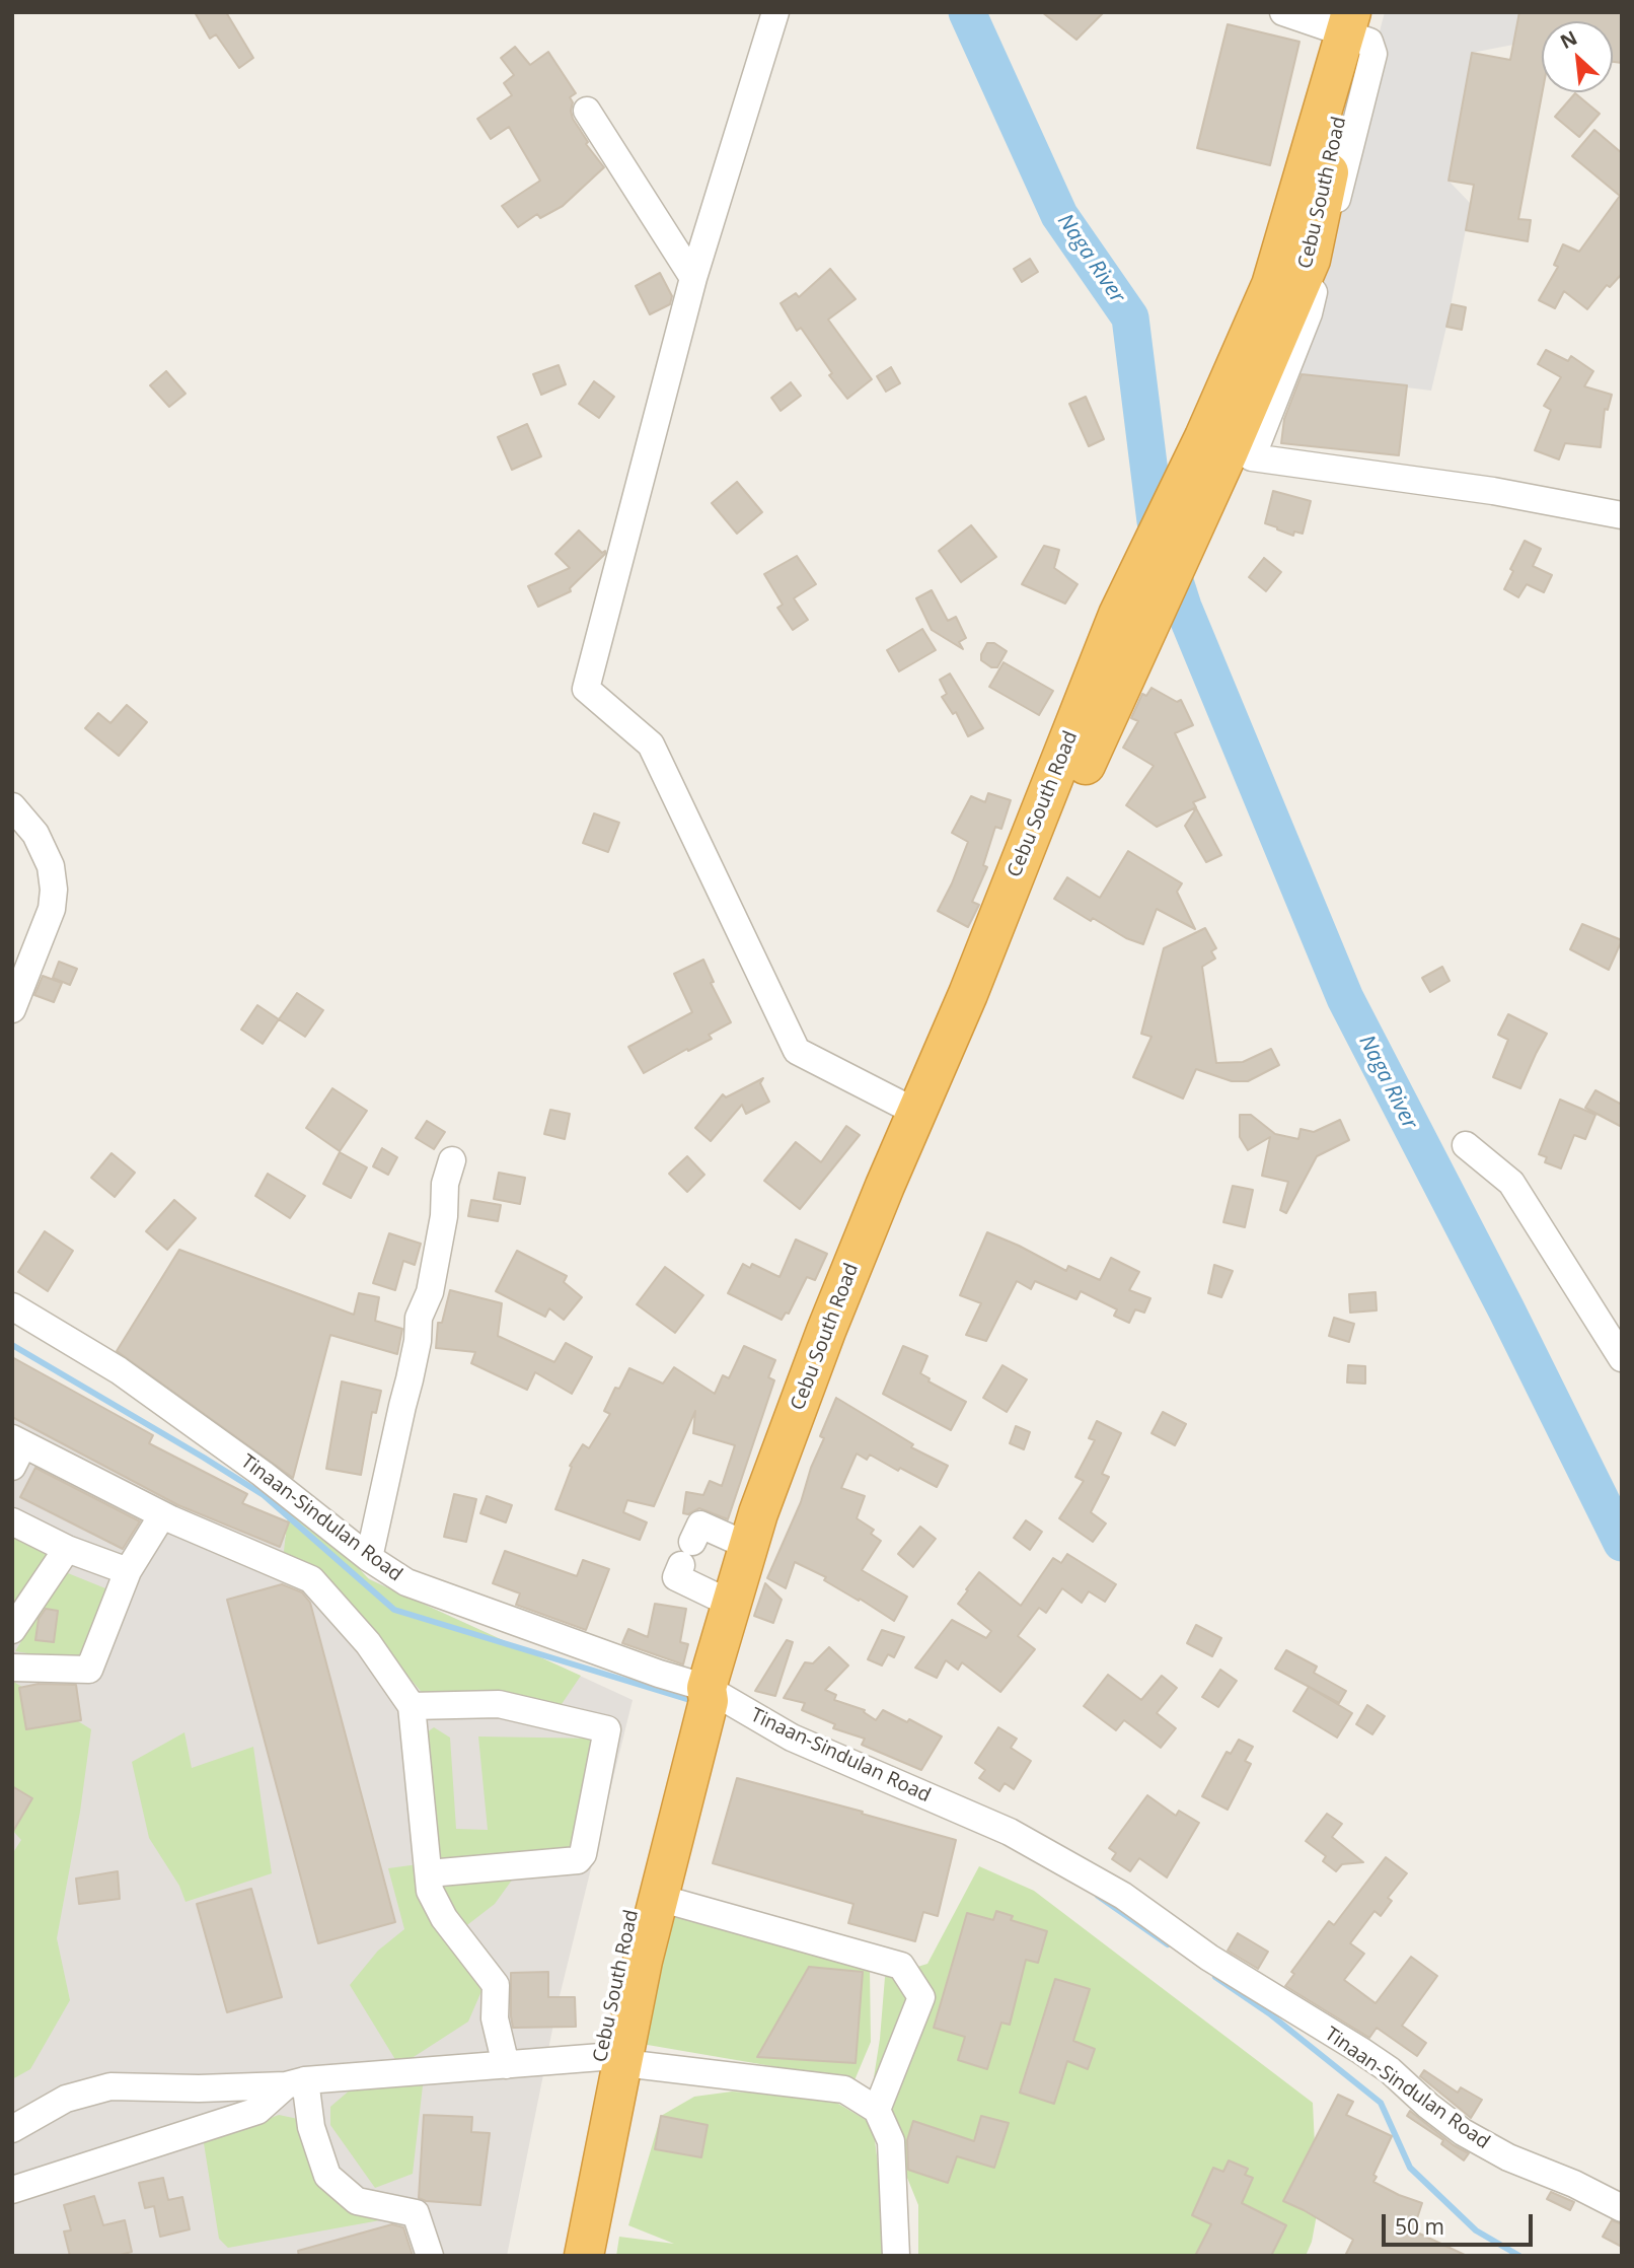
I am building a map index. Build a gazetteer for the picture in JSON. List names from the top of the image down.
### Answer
{
  "streets": {
    "highway": ["Cebu South Road"],
    "street": ["Tinaan-Sindulan Road"]
  },
  "crossings": [
    ["Cebu South Road", "Tinaan-Sindulan Road"]
  ],
  "water": ["Naga River"],
  "scale_bar": "50 m",
  "north": "top left"
}
